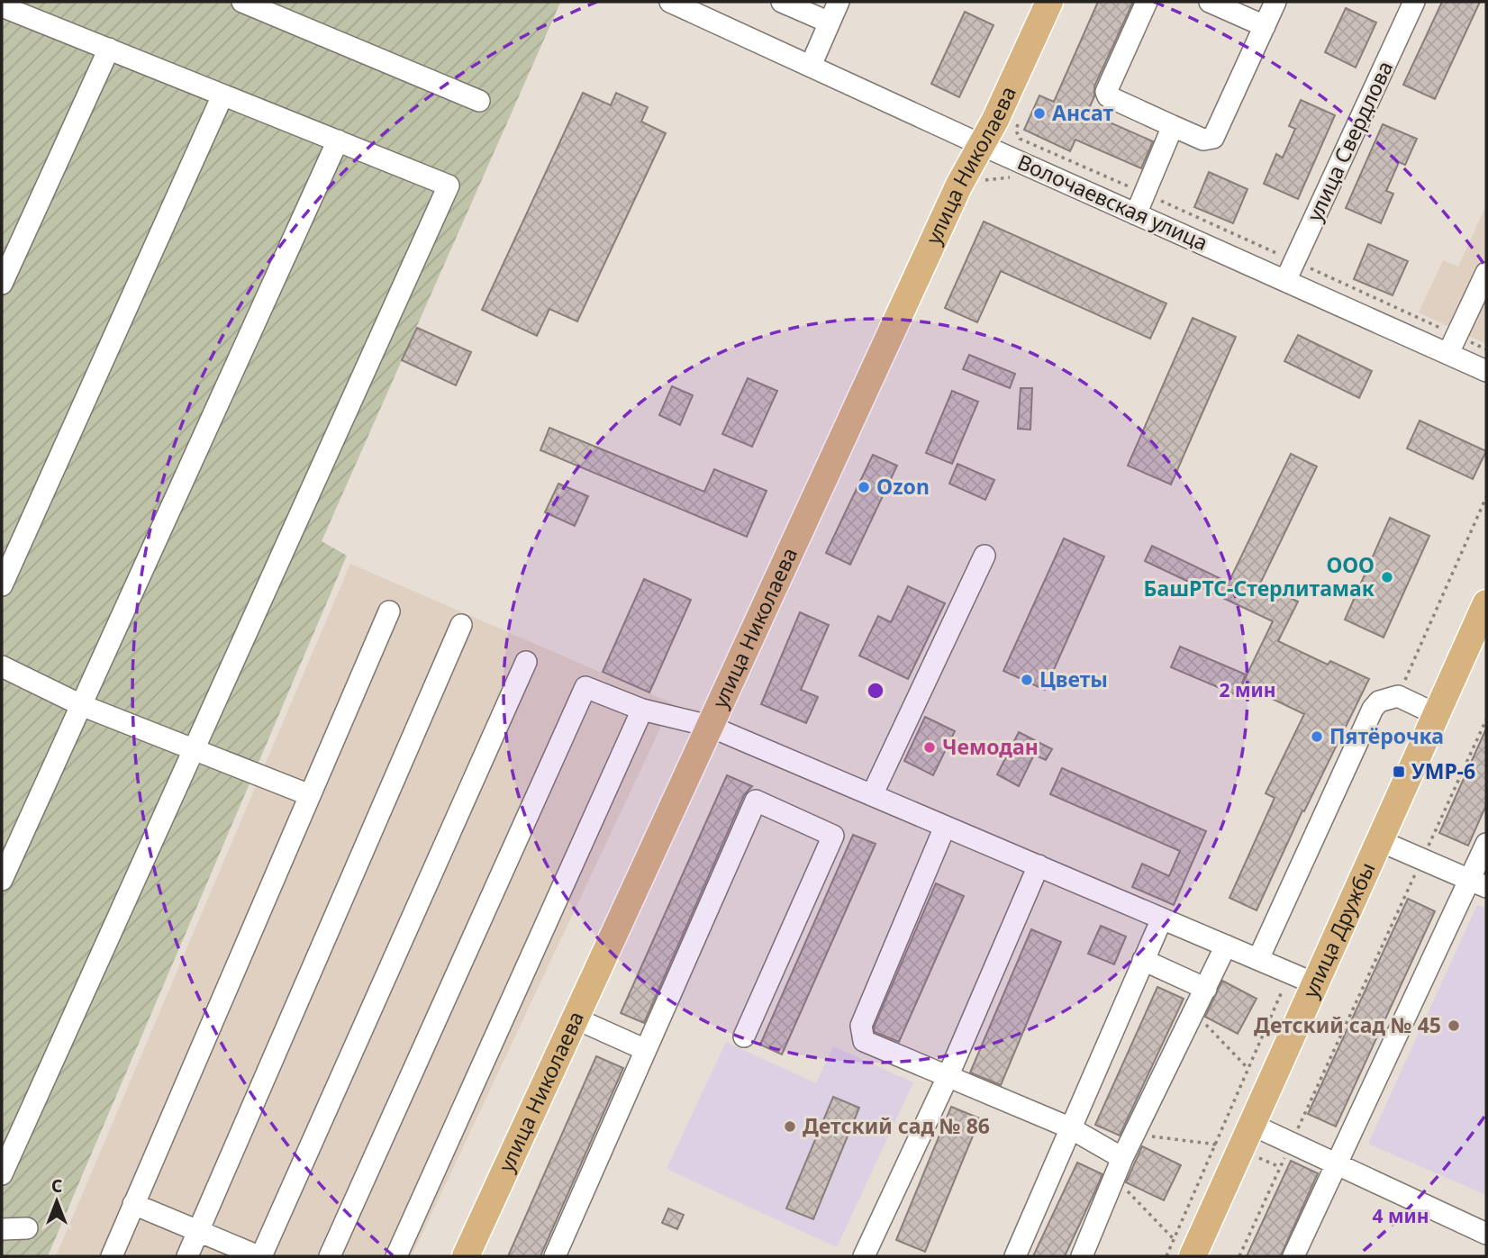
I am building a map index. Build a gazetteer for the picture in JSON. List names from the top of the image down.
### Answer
{
  "streets": {
    "main road": ["улица Николаева", "улица Дружбы"],
    "street": ["улица Свердлова", "Волочаевская улица"]
  },
  "crossings": [
    ["улица Свердлова", "Волочаевская улица"],
    ["улица Николаева", "Волочаевская улица"]
  ],
  "places": {
    "other": [
      "Ансат",
      "Ozon",
      "ООО БашРТС-Стерлитамак",
      "Цветы",
      "Пятёрочка",
      "Чемодан",
      "Детский сад № 45",
      "Детский сад № 86"
    ],
    "transit": ["УМР-6"]
  },
  "north": "top",
  "rings": ["2 мин", "4 мин"]
}
